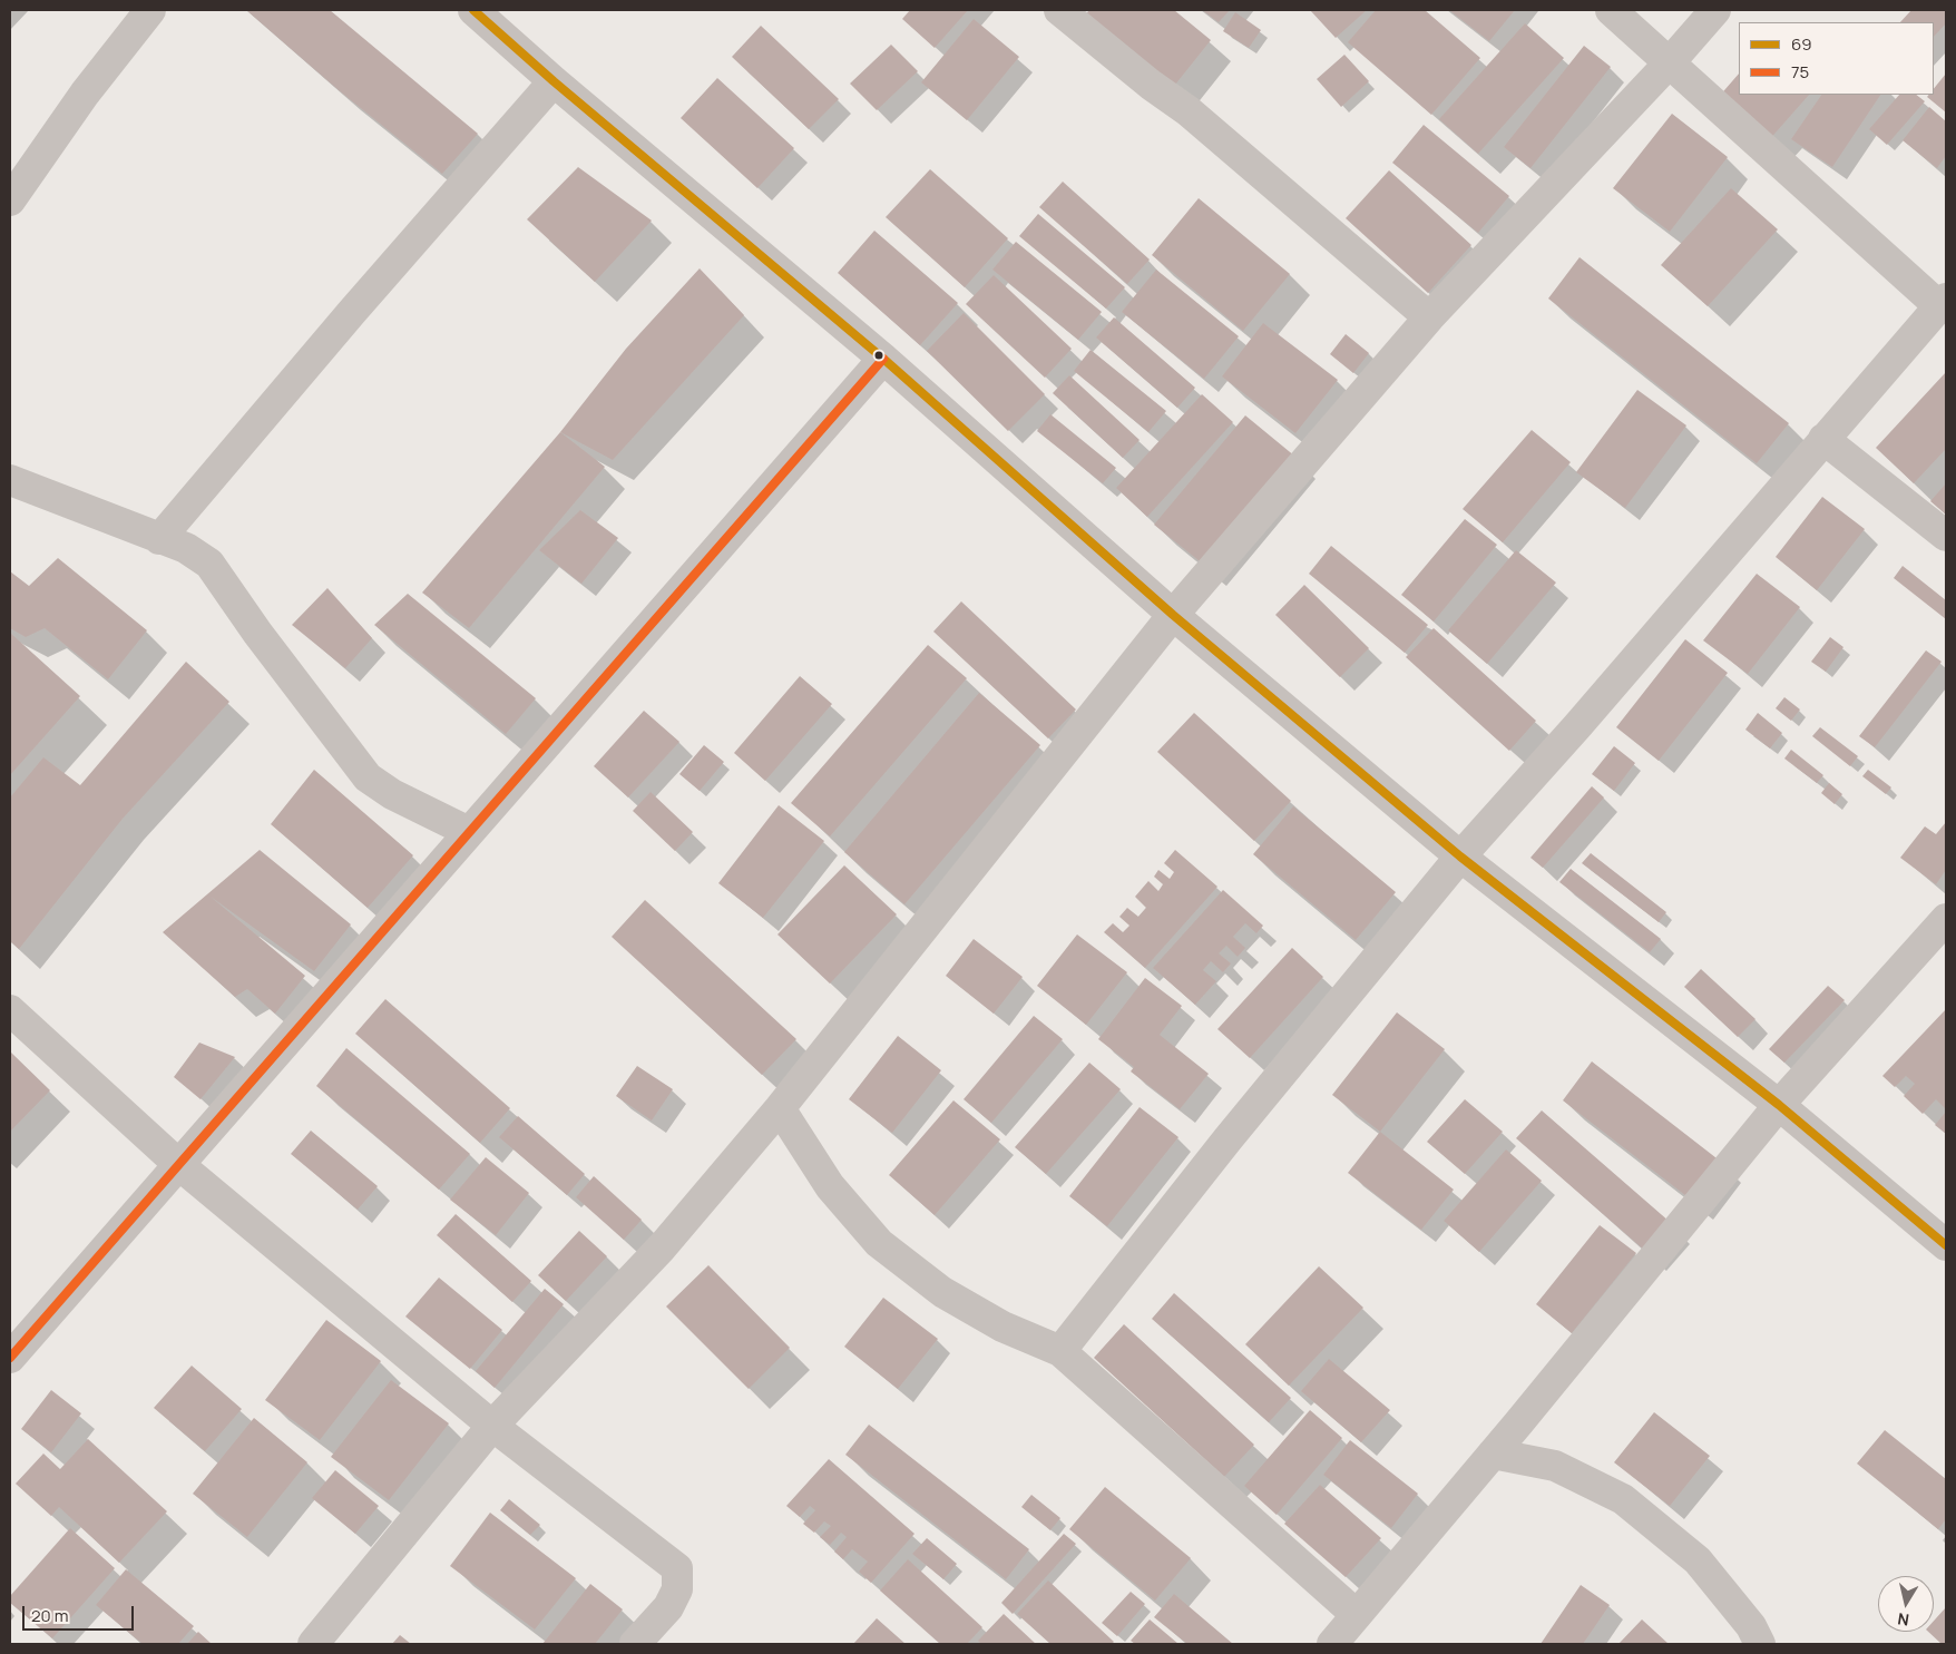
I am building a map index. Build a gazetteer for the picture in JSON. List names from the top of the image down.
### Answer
{
  "lines": ["transit line 69", "transit line 75"],
  "legend": ["69", "75"],
  "scale_bar": "20 m",
  "north": "bottom"
}
